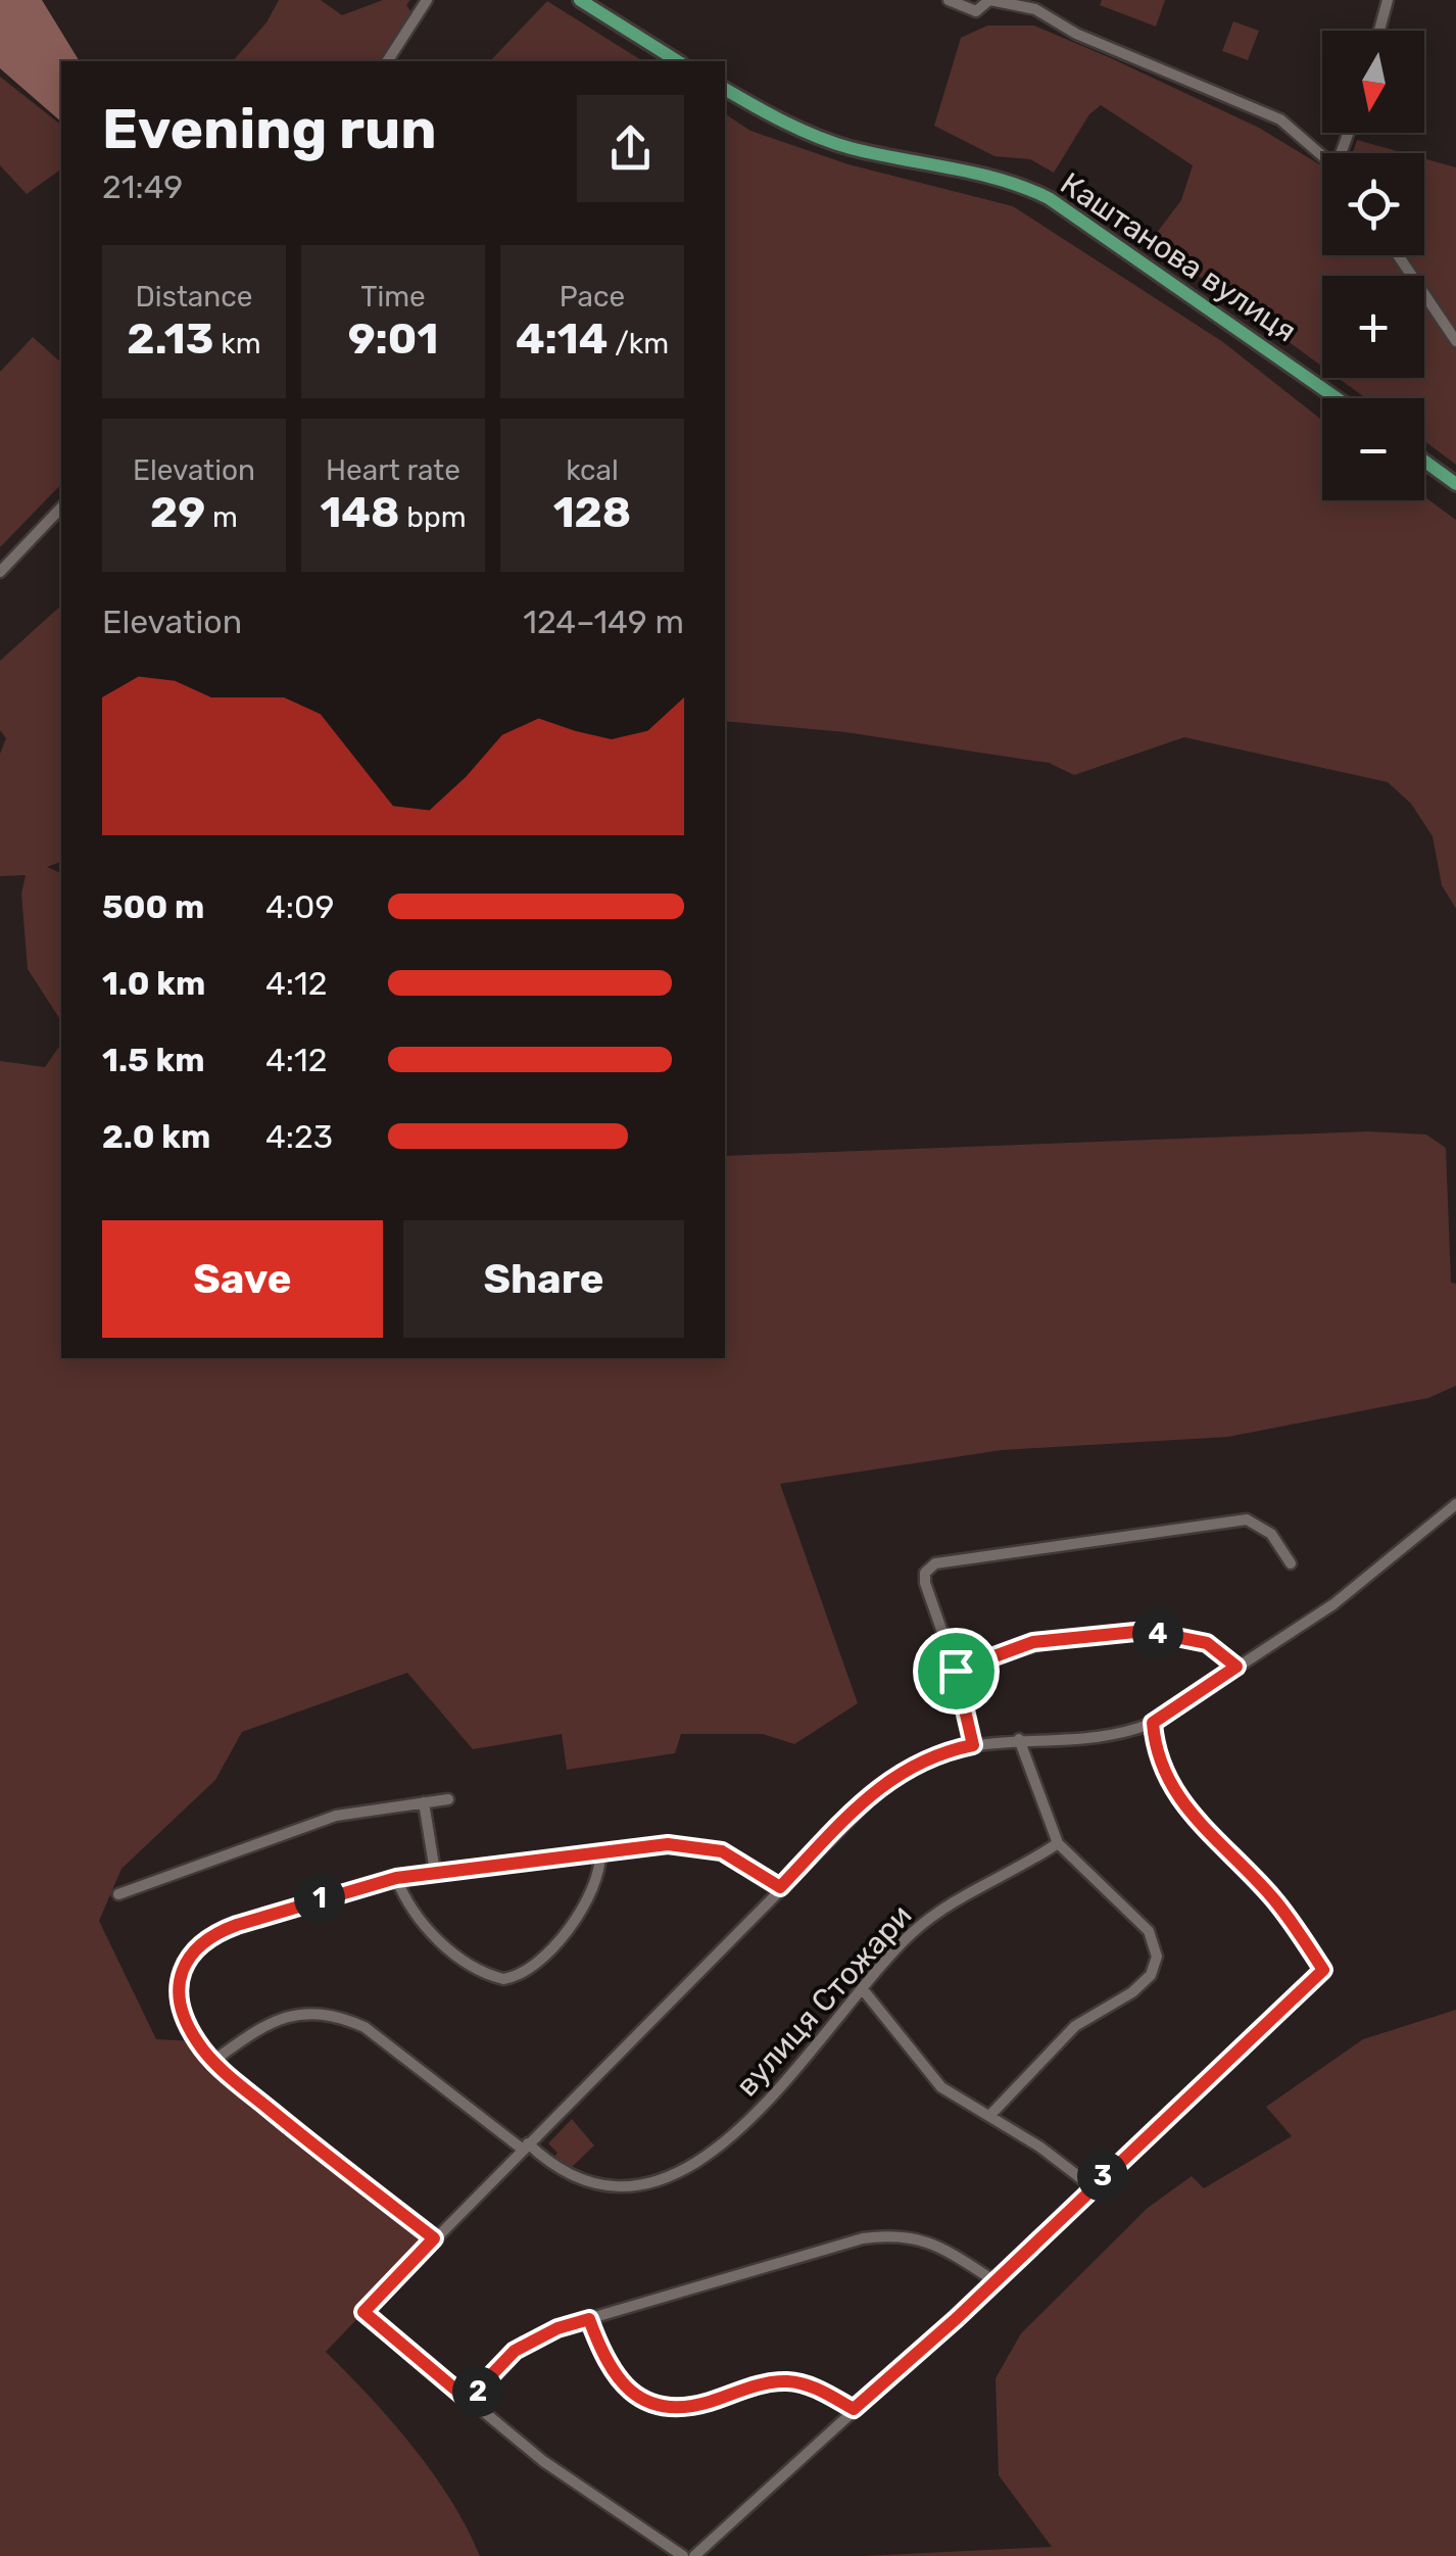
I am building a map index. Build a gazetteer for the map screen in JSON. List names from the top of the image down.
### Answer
{
  "streets": {
    "main road": ["Каштанова вулиця"],
    "street": ["вулиця Стожари"]
  },
  "north": "bottom",
  "page": {
    "map_buttons": ["+", "−"],
    "heading": ["Evening run", "21:49"],
    "stats": [
      ["Distance", "2.13 km"],
      ["Time", "9:01"],
      ["Pace", "4:14 /km"],
      ["Elevation", "29 m"],
      ["Heart rate", "148 bpm"],
      ["kcal", "128"]
    ],
    "chart": ["Elevation", "124–149 m"],
    "list": [
      {
        "name": "500 m",
        "note": "4:09"
      },
      {
        "name": "1.0 km",
        "note": "4:12"
      },
      {
        "name": "1.5 km",
        "note": "4:12"
      },
      {
        "name": "2.0 km",
        "note": "4:23"
      }
    ],
    "buttons": ["Save", "Share"],
    "pins": [
      "4",
      "1",
      "3",
      "2"
    ]
  }
}
